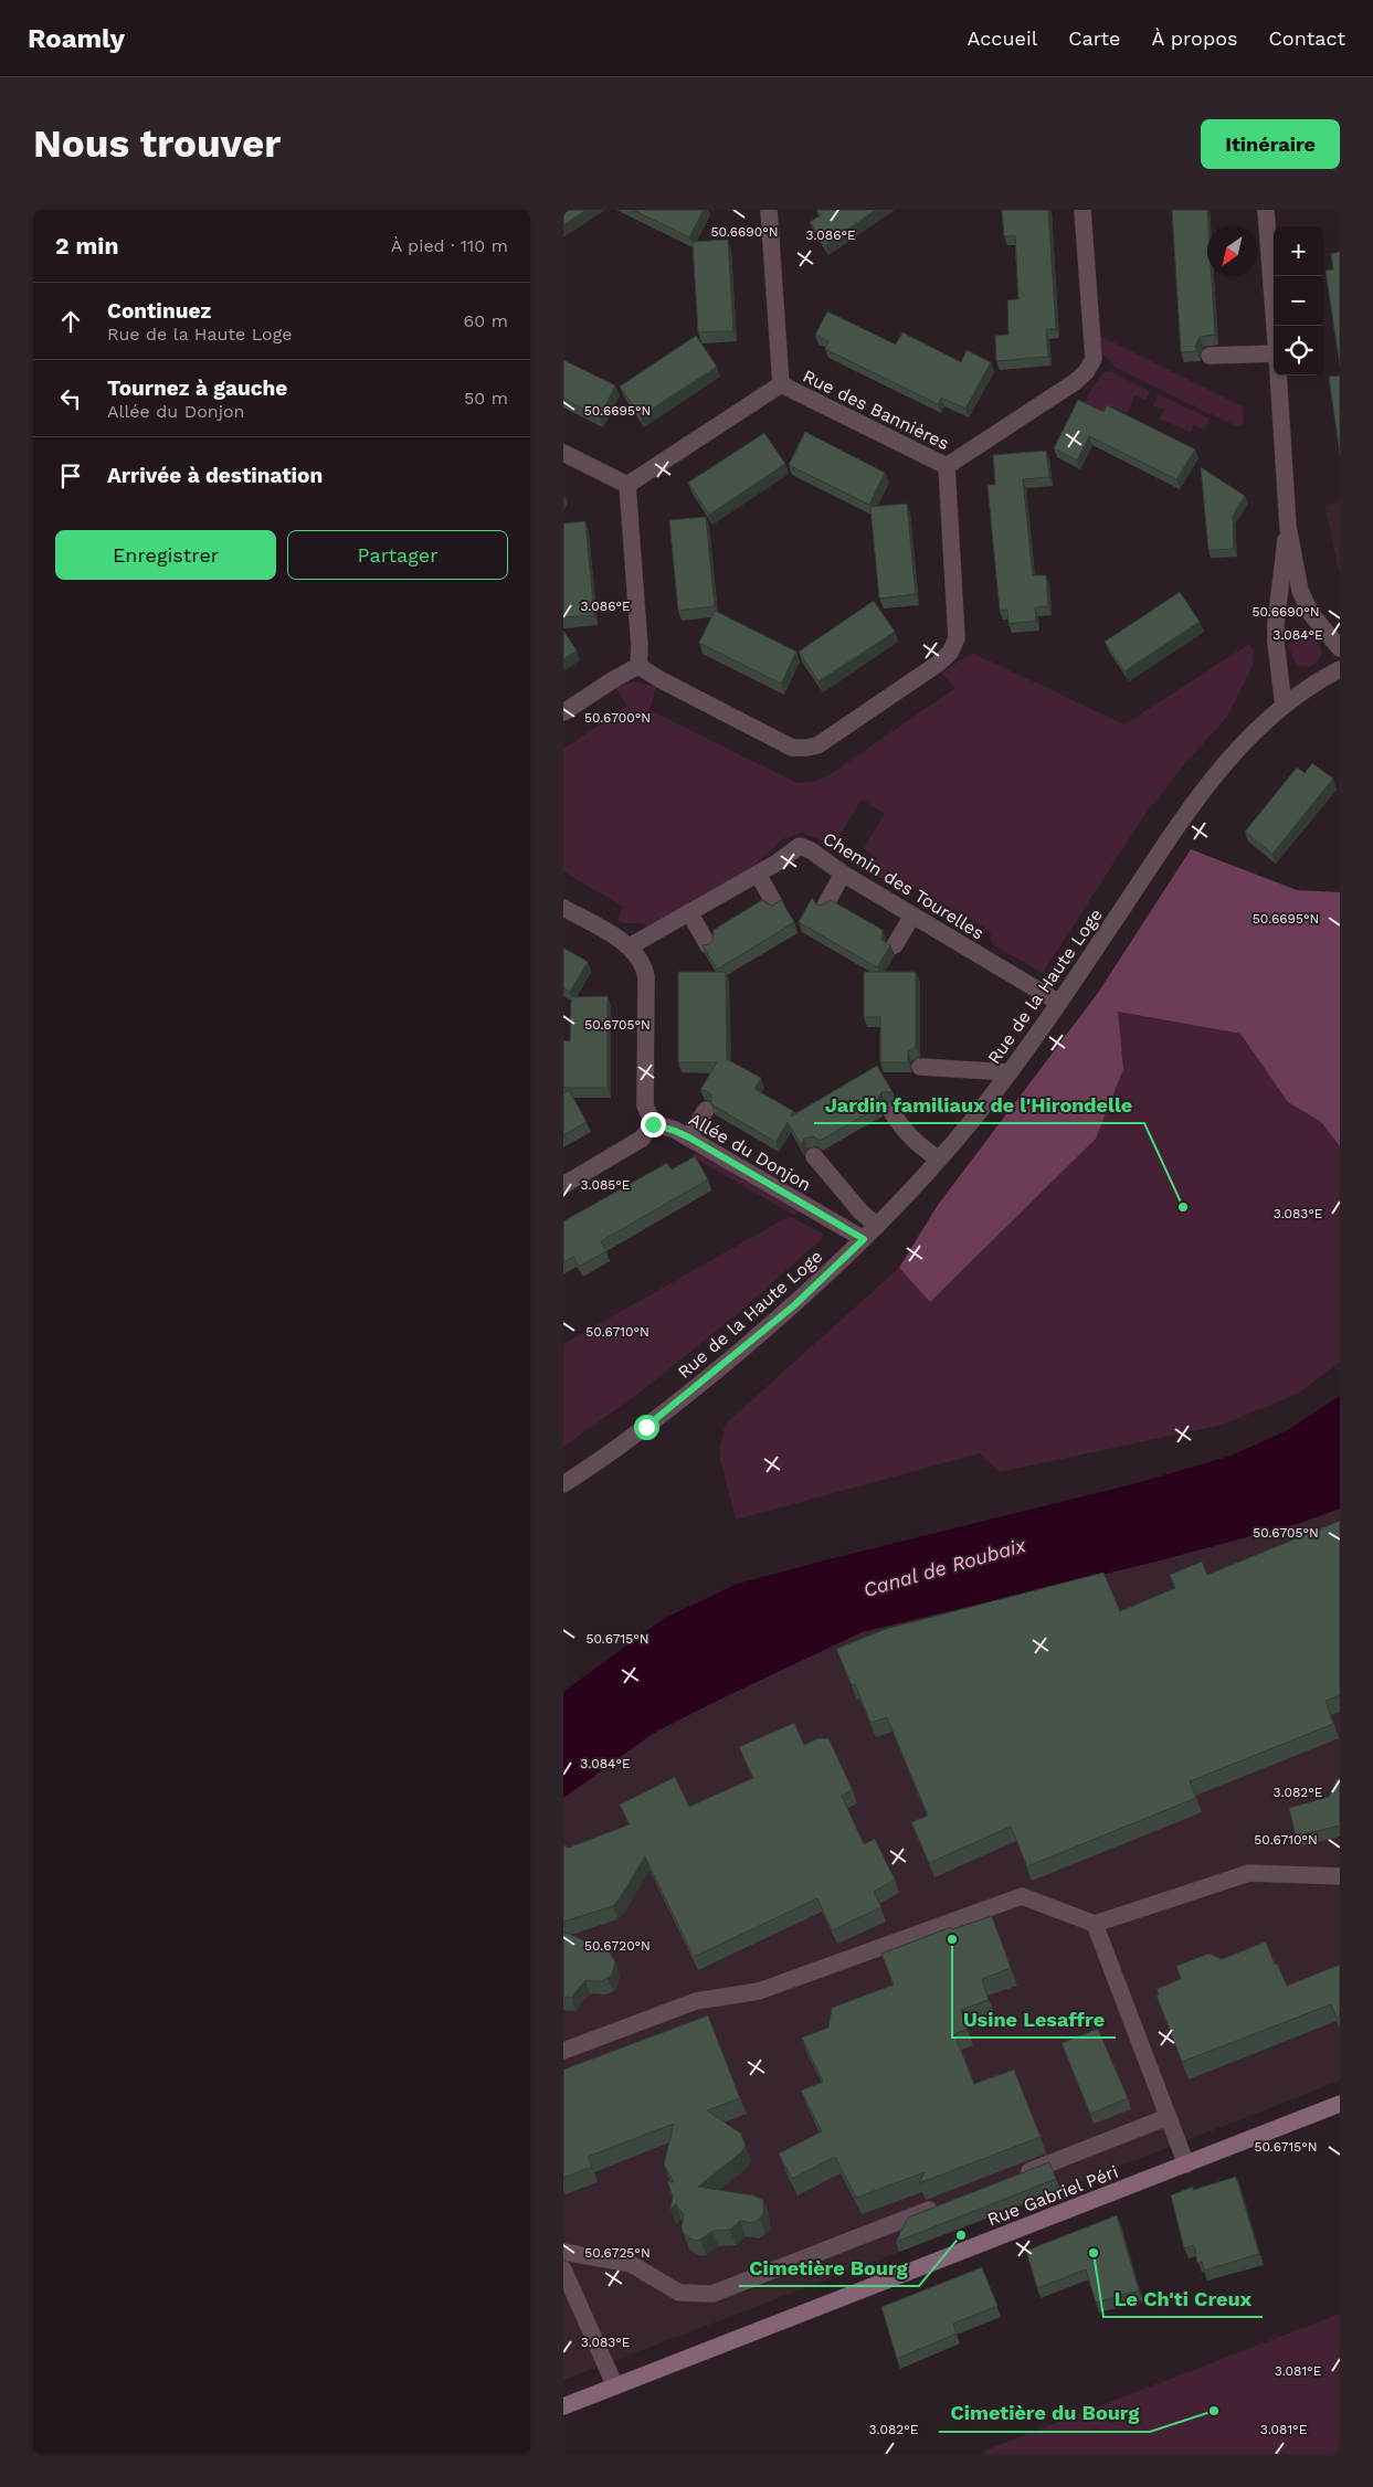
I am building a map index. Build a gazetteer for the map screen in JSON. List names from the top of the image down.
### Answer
{
  "streets": {
    "main road": ["Rue Gabriel Péri"],
    "street": [
      "Rue des Bannières",
      "Chemin des Tourelles",
      "Rue de la Haute Loge",
      "Allée du Donjon"
    ]
  },
  "crossings": [
    ["Chemin des Tourelles", "Rue de la Haute Loge"],
    ["Rue de la Haute Loge", "Allée du Donjon"]
  ],
  "water": ["Canal de Roubaix"],
  "places": [
    "Jardin familiaux de l'Hirondelle",
    "Usine Lesaffre",
    "Cimetière Bourg",
    "Le Ch'ti Creux",
    "Cimetière du Bourg"
  ],
  "north": "bottom left",
  "page": {
    "header": "Roamly",
    "nav": [
      "Accueil",
      "Carte",
      "À propos",
      "Contact"
    ],
    "buttons": [
      "Itinéraire",
      ["Enregistrer", "Partager"]
    ],
    "title": "Nous trouver",
    "heading": ["2 min", "À pied · 110 m"],
    "map_buttons": ["+", "−"],
    "list": [
      ["Continuez", "Rue de la Haute Loge", "60 m"],
      ["Tournez à gauche", "Allée du Donjon", "50 m"],
      "Arrivée à destination"
    ]
  },
  "coordinates": [
    "50.6690°N",
    "3.086°E",
    "50.6695°N",
    "3.084°E",
    "50.6700°N",
    "50.6705°N",
    "3.085°E",
    "3.083°E",
    "50.6710°N",
    "50.6715°N",
    "3.082°E",
    "50.6720°N",
    "50.6725°N",
    "3.081°E"
  ]
}
